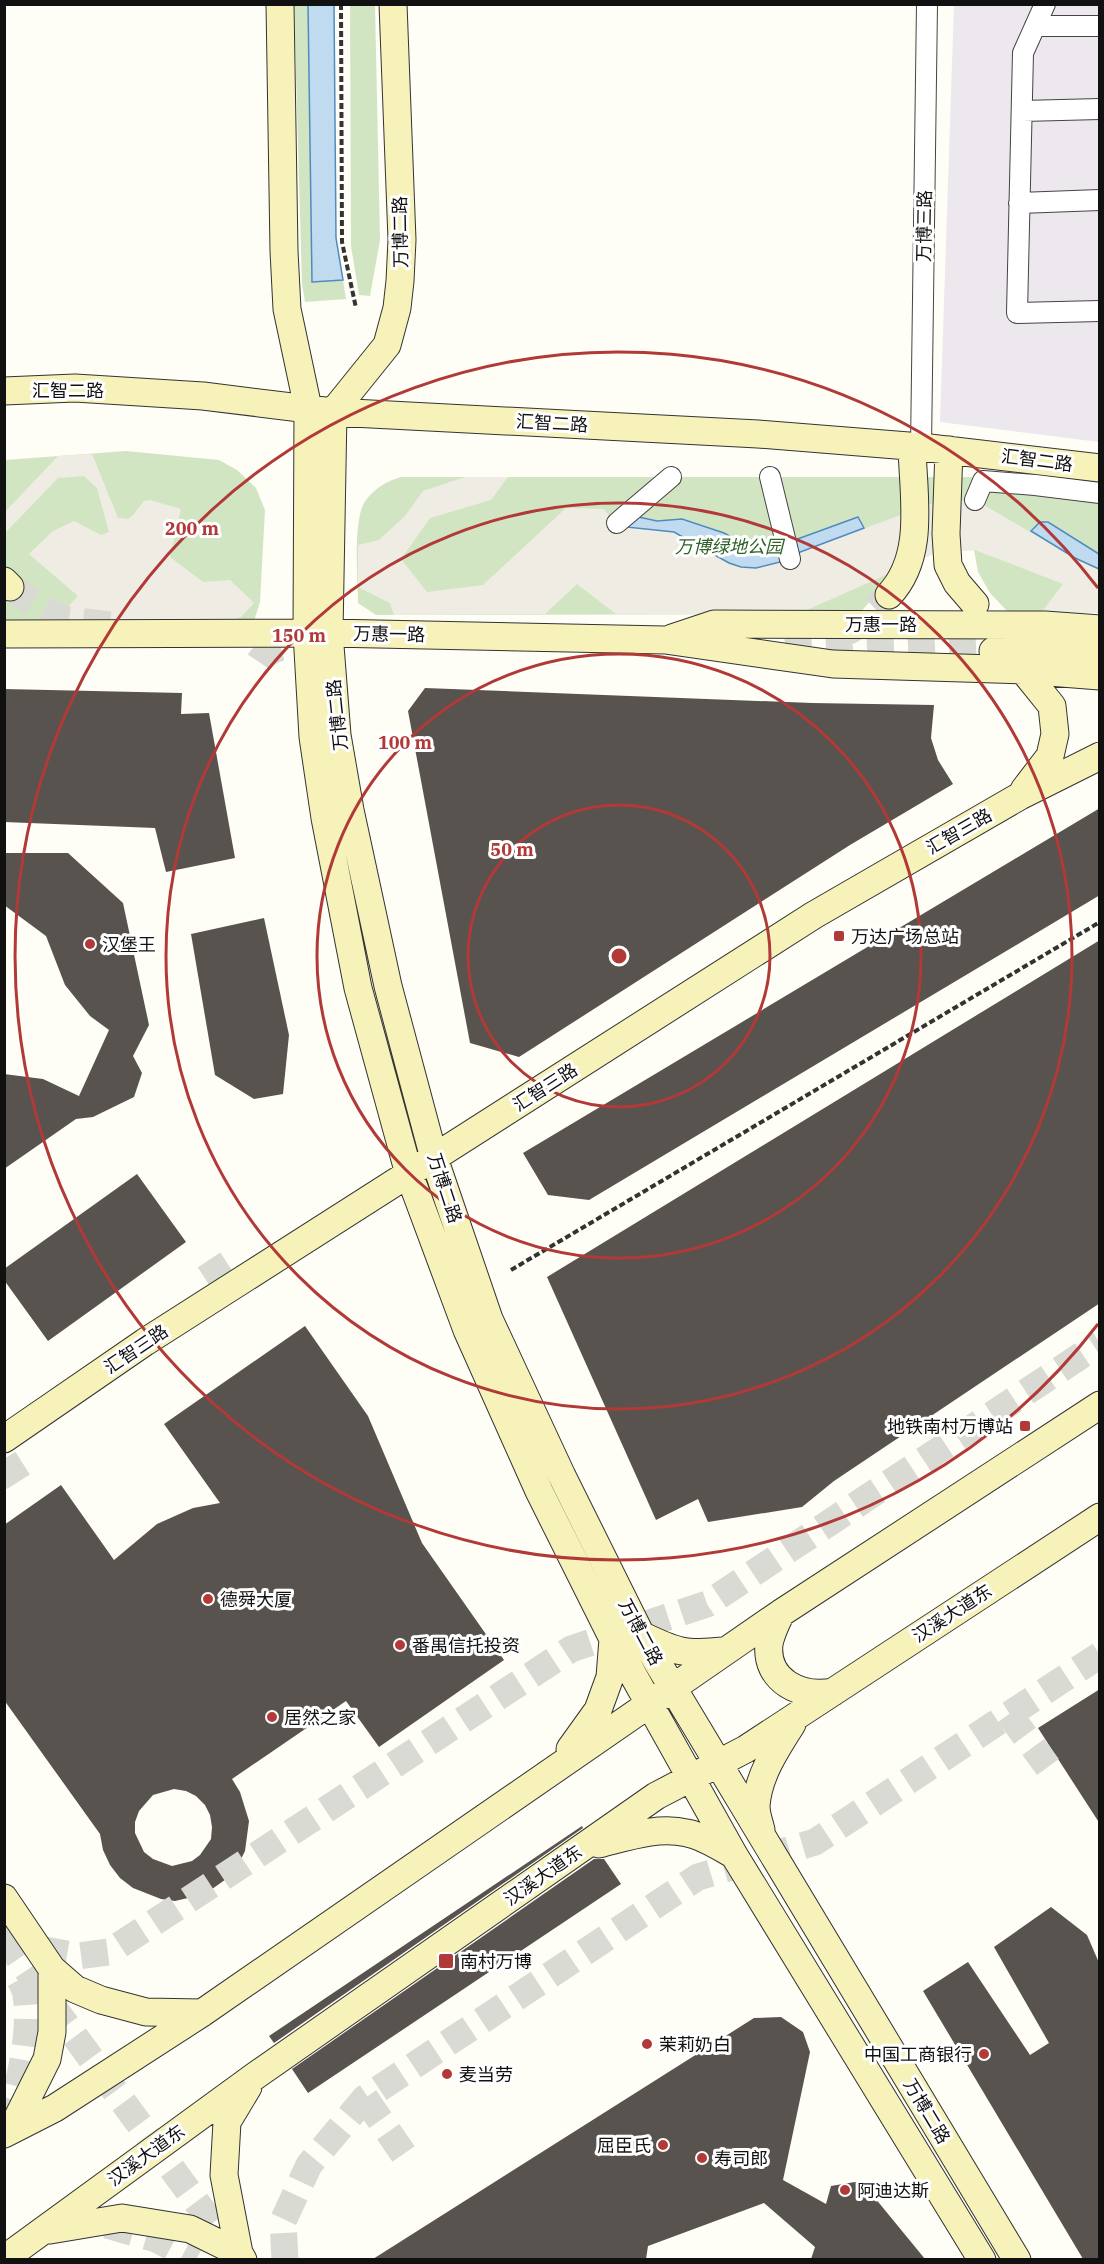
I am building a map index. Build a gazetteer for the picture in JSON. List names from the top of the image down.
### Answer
{
  "streets": {
    "street": [
      "万博三路",
      "万博二路",
      "汇智二路",
      "万惠一路",
      "汇智三路",
      "汉溪大道东"
    ]
  },
  "crossings": [
    ["万博三路", "汇智二路"],
    ["万博二路", "汇智二路"],
    ["万博二路", "万惠一路"],
    ["万博二路", "汇智三路"],
    ["万博二路", "汉溪大道东"]
  ],
  "parks": ["万博绿地公园"],
  "places": {
    "transit": ["万达广场总站", "地铁南村万博站", "南村万博"],
    "other": [
      "汉堡王",
      "德舜大厦",
      "番禺信托投资",
      "居然之家",
      "茉莉奶白",
      "中国工商银行",
      "麦当劳",
      "屈臣氏",
      "寿司郎",
      "阿迪达斯"
    ]
  },
  "rings": [
    "200 m",
    "150 m",
    "100 m",
    "50 m"
  ]
}
